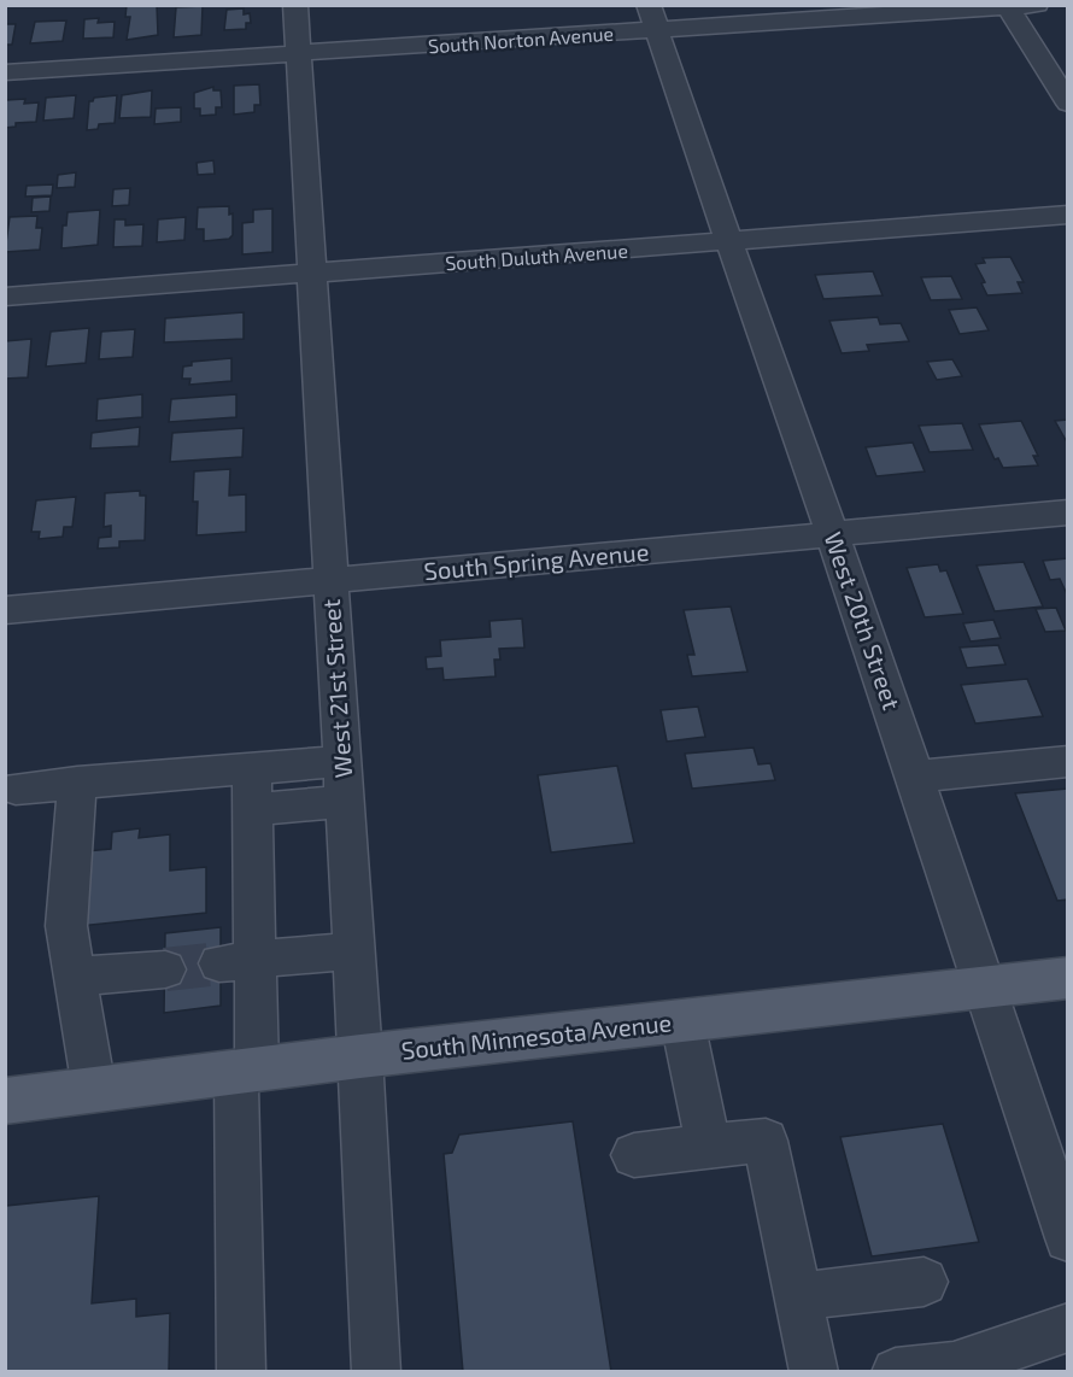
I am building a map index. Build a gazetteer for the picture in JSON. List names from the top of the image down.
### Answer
{
  "streets": {
    "main road": ["South Minnesota Avenue"],
    "street": [
      "South Norton Avenue",
      "South Duluth Avenue",
      "South Spring Avenue",
      "West 20th Street",
      "West 21st Street"
    ]
  },
  "crossings": [
    ["South Norton Avenue", "West 20th Street"],
    ["South Norton Avenue", "West 21st Street"],
    ["South Duluth Avenue", "West 20th Street"],
    ["South Duluth Avenue", "West 21st Street"],
    ["South Spring Avenue", "West 20th Street"],
    ["South Spring Avenue", "West 21st Street"],
    ["West 20th Street", "South Minnesota Avenue"],
    ["West 21st Street", "South Minnesota Avenue"]
  ]
}
